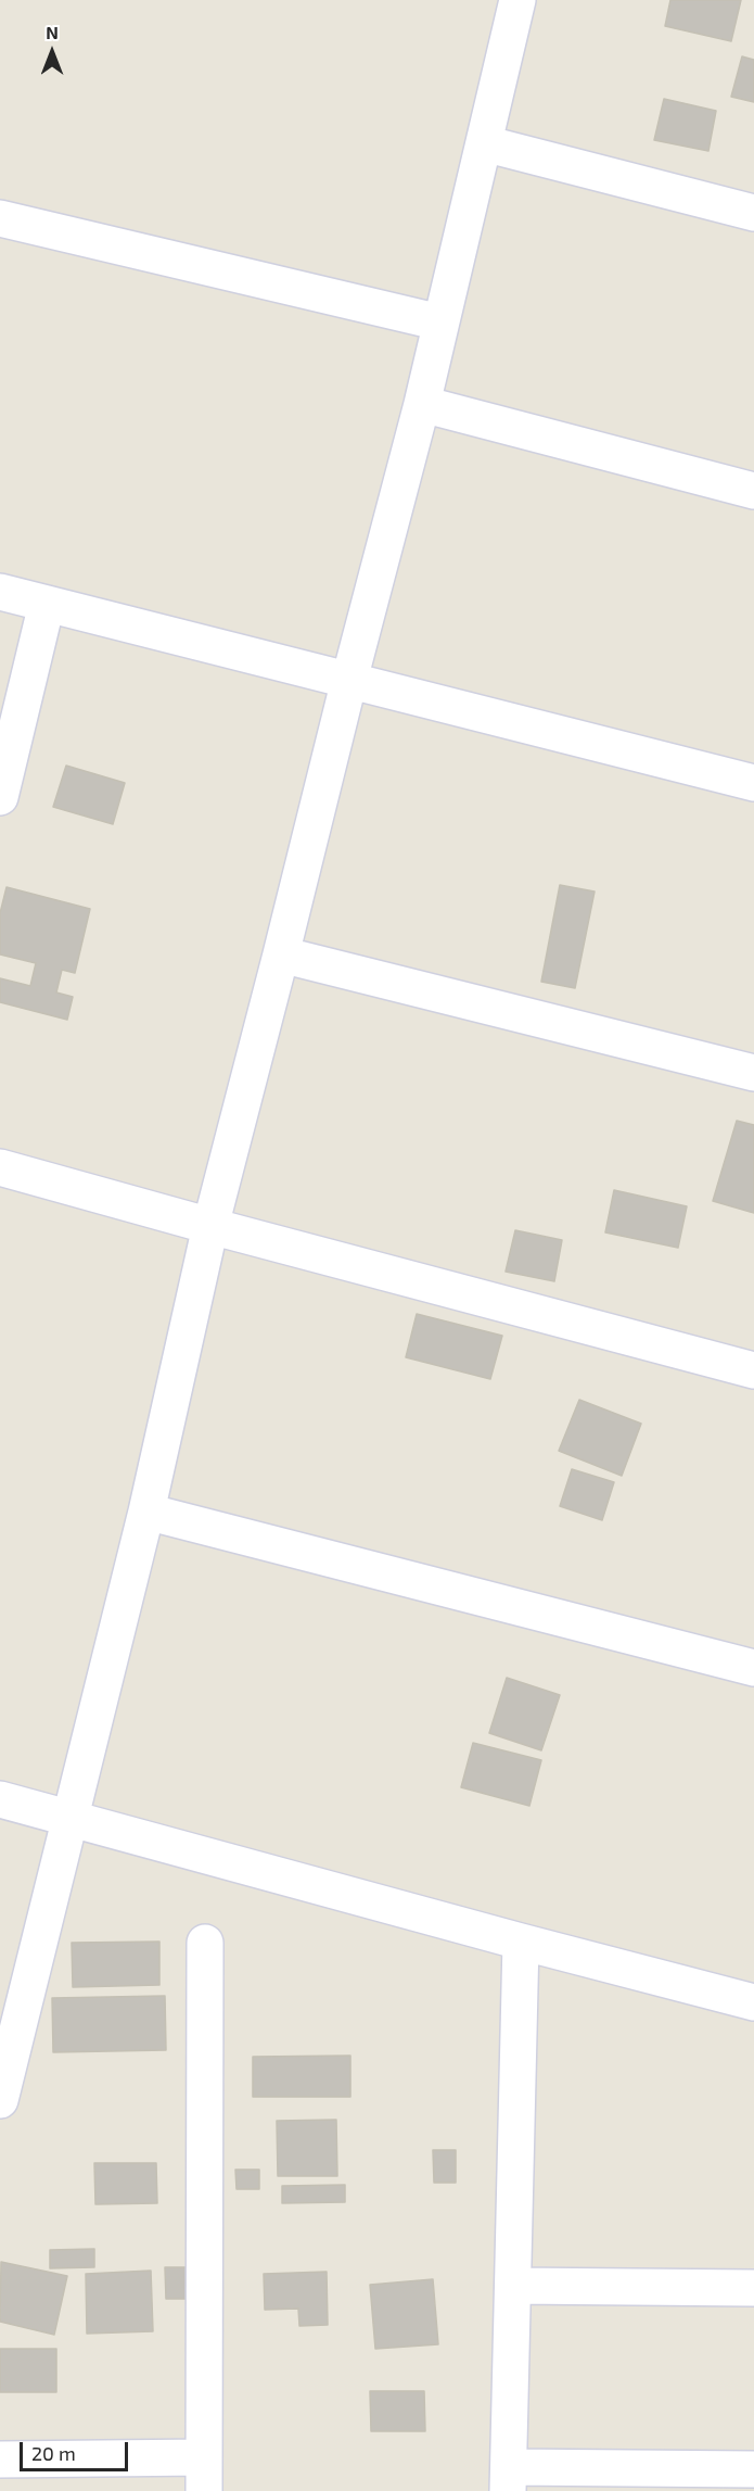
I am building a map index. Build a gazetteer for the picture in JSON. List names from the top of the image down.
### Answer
{
  "scale_bar": "20 m",
  "north": "top"
}
